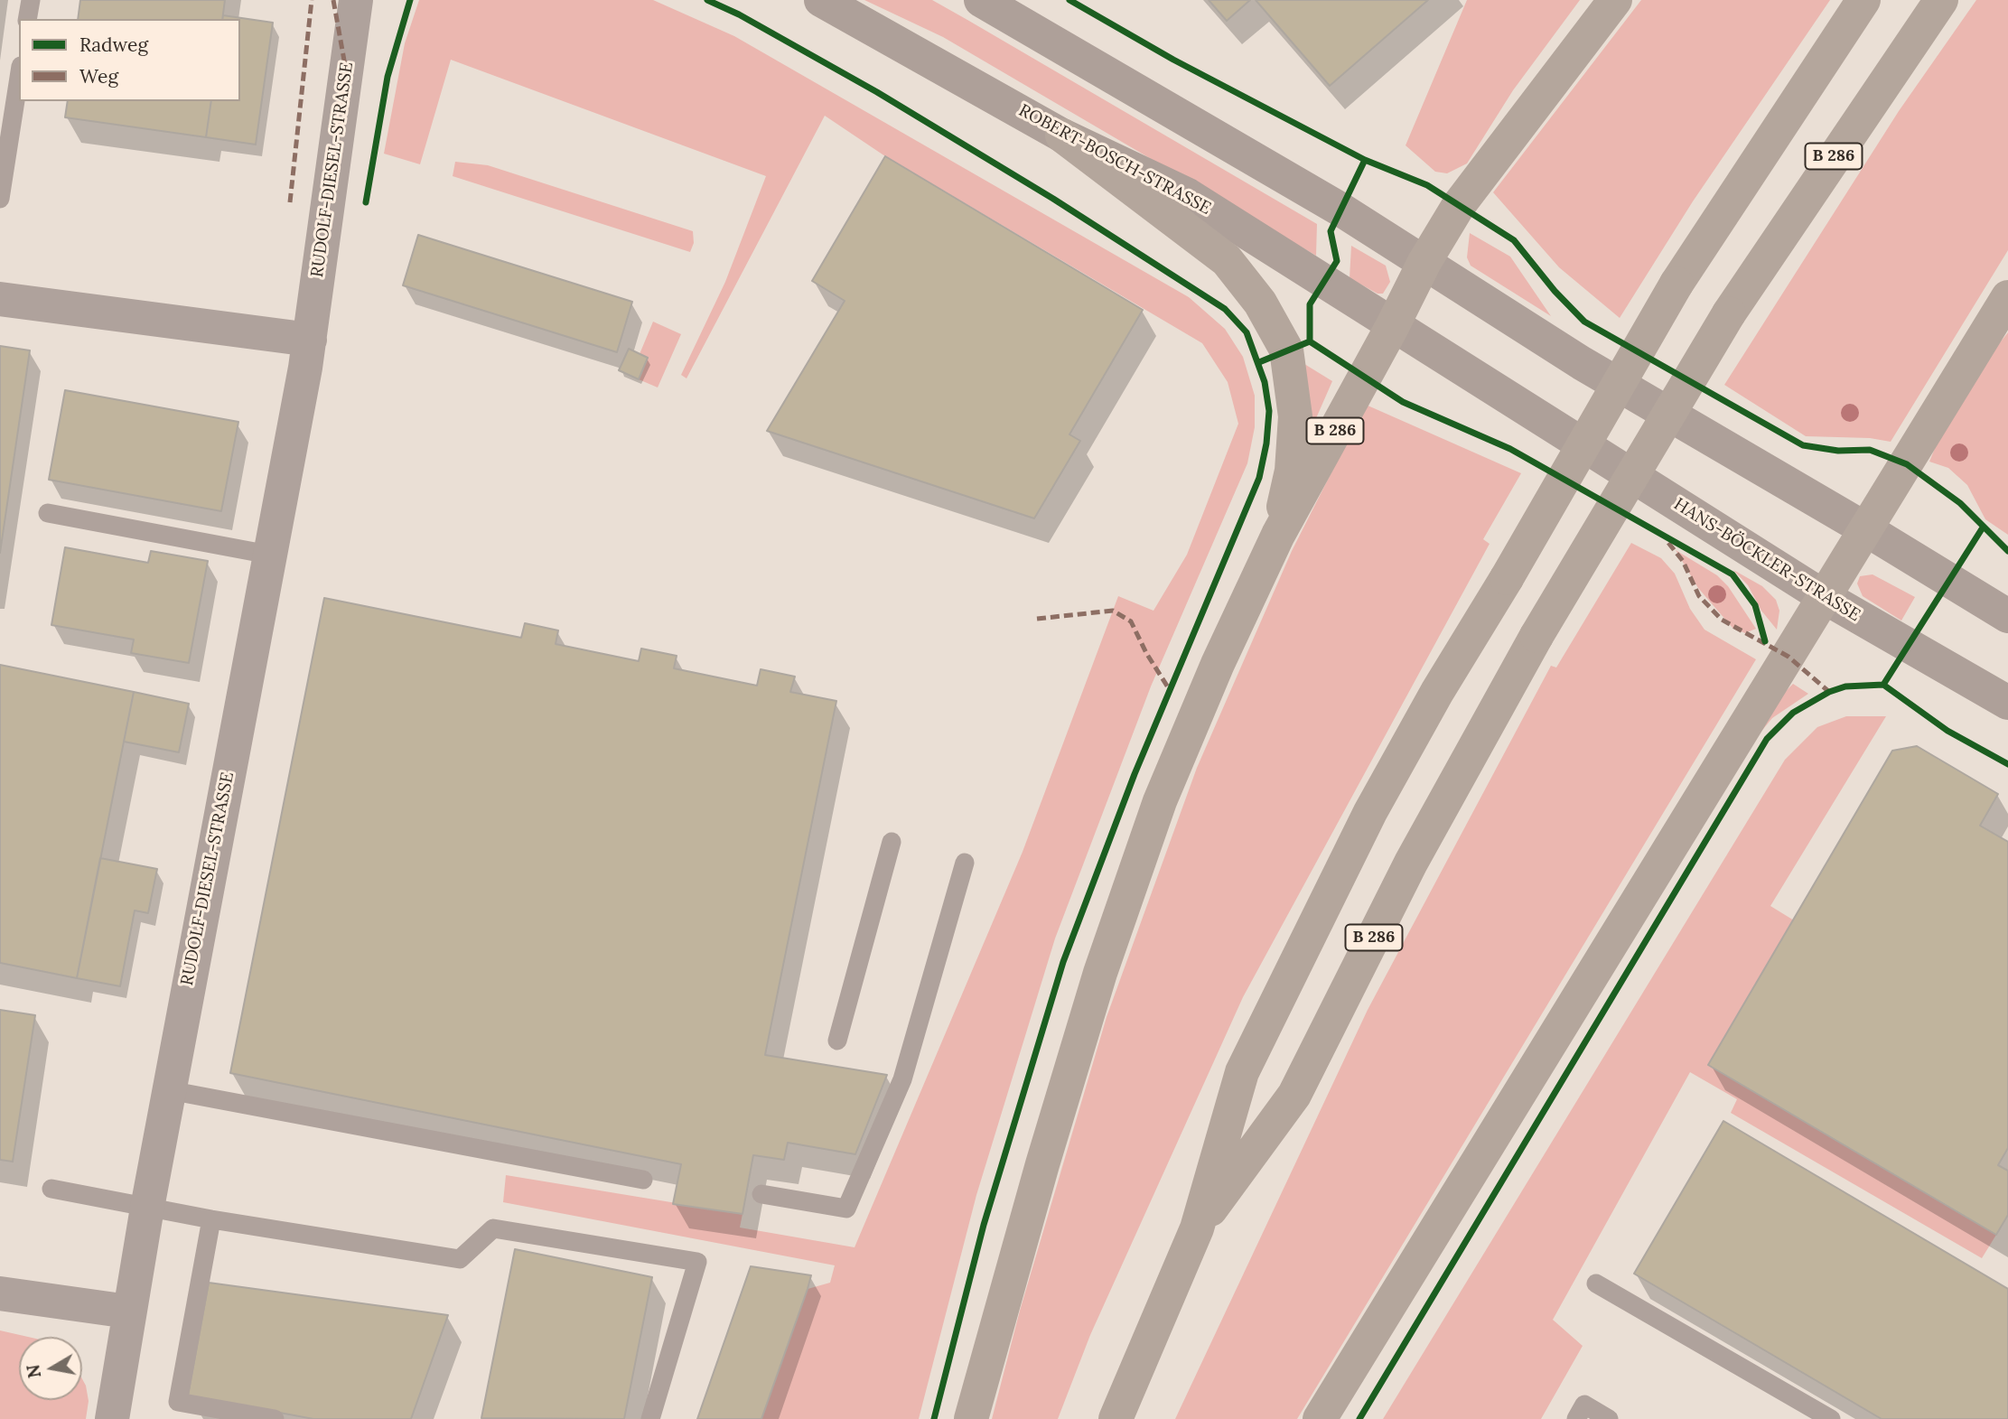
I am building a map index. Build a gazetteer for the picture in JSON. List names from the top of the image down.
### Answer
{
  "streets": {
    "highway": ["B 286"],
    "street": ["ROBERT-BOSCH-STRASSE", "RUDOLF-DIESEL-STRASSE", "HANS-BÖCKLER-STRASSE"]
  },
  "crossings": [
    ["B 286", "ROBERT-BOSCH-STRASSE"],
    ["ROBERT-BOSCH-STRASSE", "HANS-BÖCKLER-STRASSE"]
  ],
  "legend": ["Radweg", "Weg"],
  "north": "left"
}
